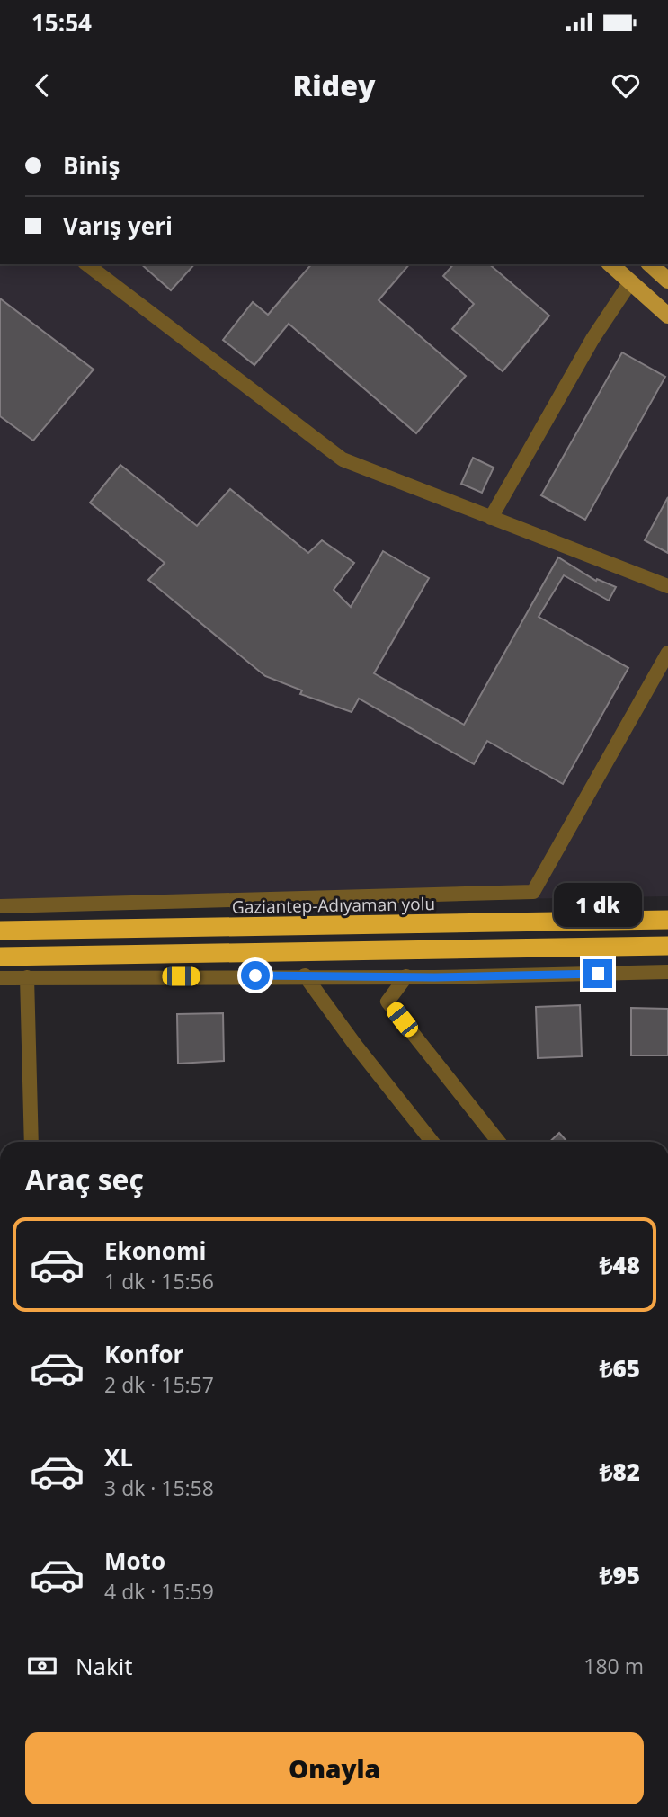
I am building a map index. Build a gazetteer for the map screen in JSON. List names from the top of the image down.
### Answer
{
  "streets": {
    "highway": ["Gaziantep-Adıyaman yolu"]
  },
  "page": {
    "status": "15:54",
    "header": "Ridey",
    "banner": ["Biniş", "Varış yeri"],
    "bubble": "1 dk",
    "heading": "Araç seç",
    "list": [
      {
        "name": "Ekonomi",
        "note": "1 dk · 15:56",
        "value": "₺48"
      },
      {
        "name": "Konfor",
        "note": "2 dk · 15:57",
        "value": "₺65"
      },
      {
        "name": "XL",
        "note": "3 dk · 15:58",
        "value": "₺82"
      },
      {
        "name": "Moto",
        "note": "4 dk · 15:59",
        "value": "₺95"
      }
    ],
    "pay": ["Nakit", "180 m"],
    "buttons": "Onayla"
  }
}
